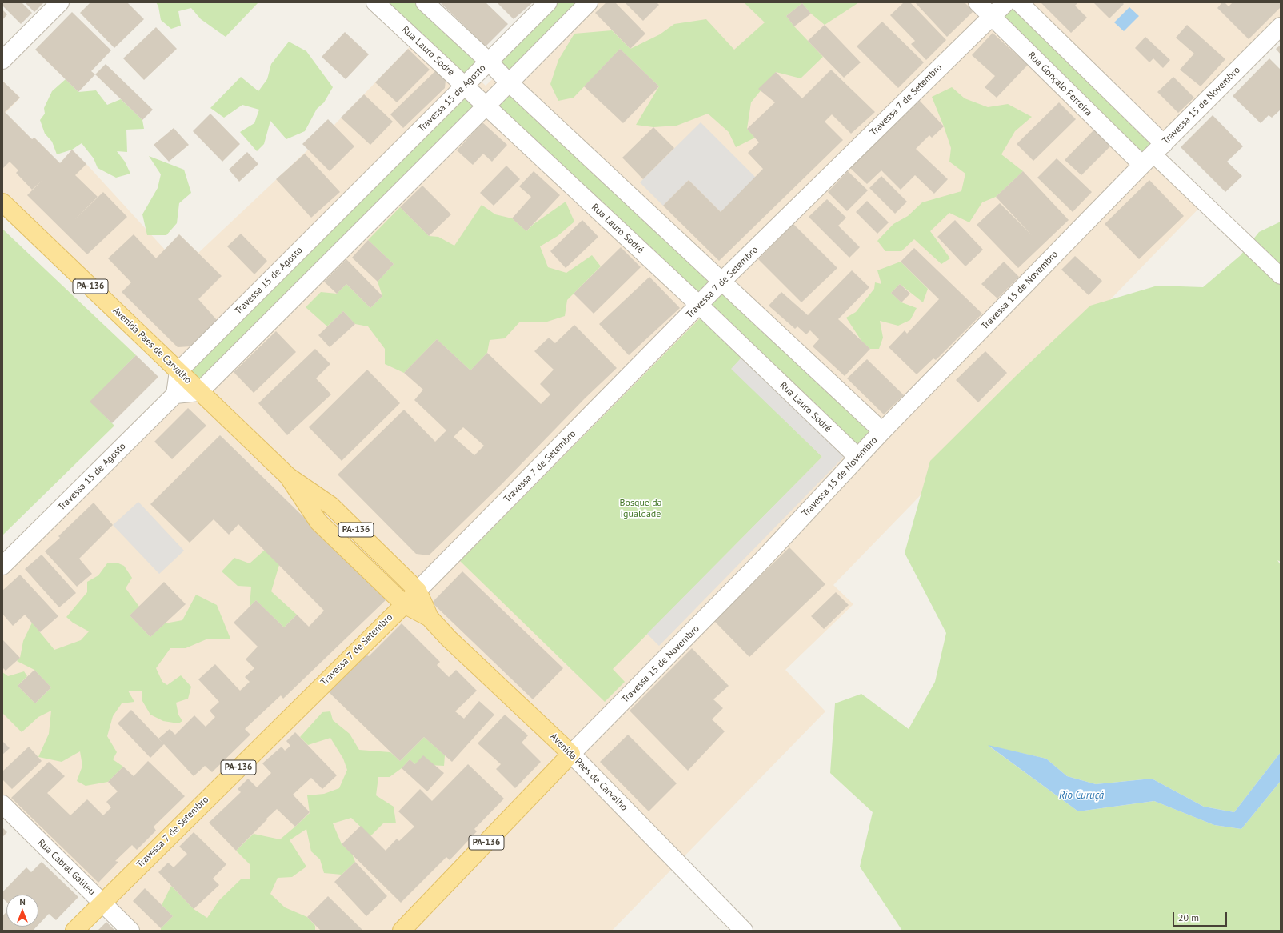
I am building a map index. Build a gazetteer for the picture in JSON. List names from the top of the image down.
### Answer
{
  "streets": {
    "main road": [
      "Travessa 7 de Setembro",
      "Travessa 15 de Novembro",
      "PA-136",
      "Avenida Paes de Carvalho"
    ],
    "street": [
      "Rua Lauro Sodré",
      "Rua Gonçalo Ferreira",
      "Travessa 15 de Agosto",
      "Rua Cabral Galileu"
    ]
  },
  "crossings": [
    ["Rua Lauro Sodré", "Travessa 15 de Agosto"],
    ["Rua Lauro Sodré", "Travessa 7 de Setembro"],
    ["Rua Lauro Sodré", "Travessa 15 de Novembro"],
    ["Rua Gonçalo Ferreira", "Travessa 7 de Setembro"],
    ["Rua Gonçalo Ferreira", "Travessa 15 de Novembro"],
    ["Travessa 15 de Agosto", "Avenida Paes de Carvalho"],
    ["Travessa 7 de Setembro", "Avenida Paes de Carvalho"],
    ["Travessa 7 de Setembro", "Rua Cabral Galileu"],
    ["Travessa 15 de Novembro", "Avenida Paes de Carvalho"]
  ],
  "water": ["Rio Curuçá"],
  "parks": ["Bosque da Igualdade"],
  "scale_bar": "20 m",
  "north": "top"
}
